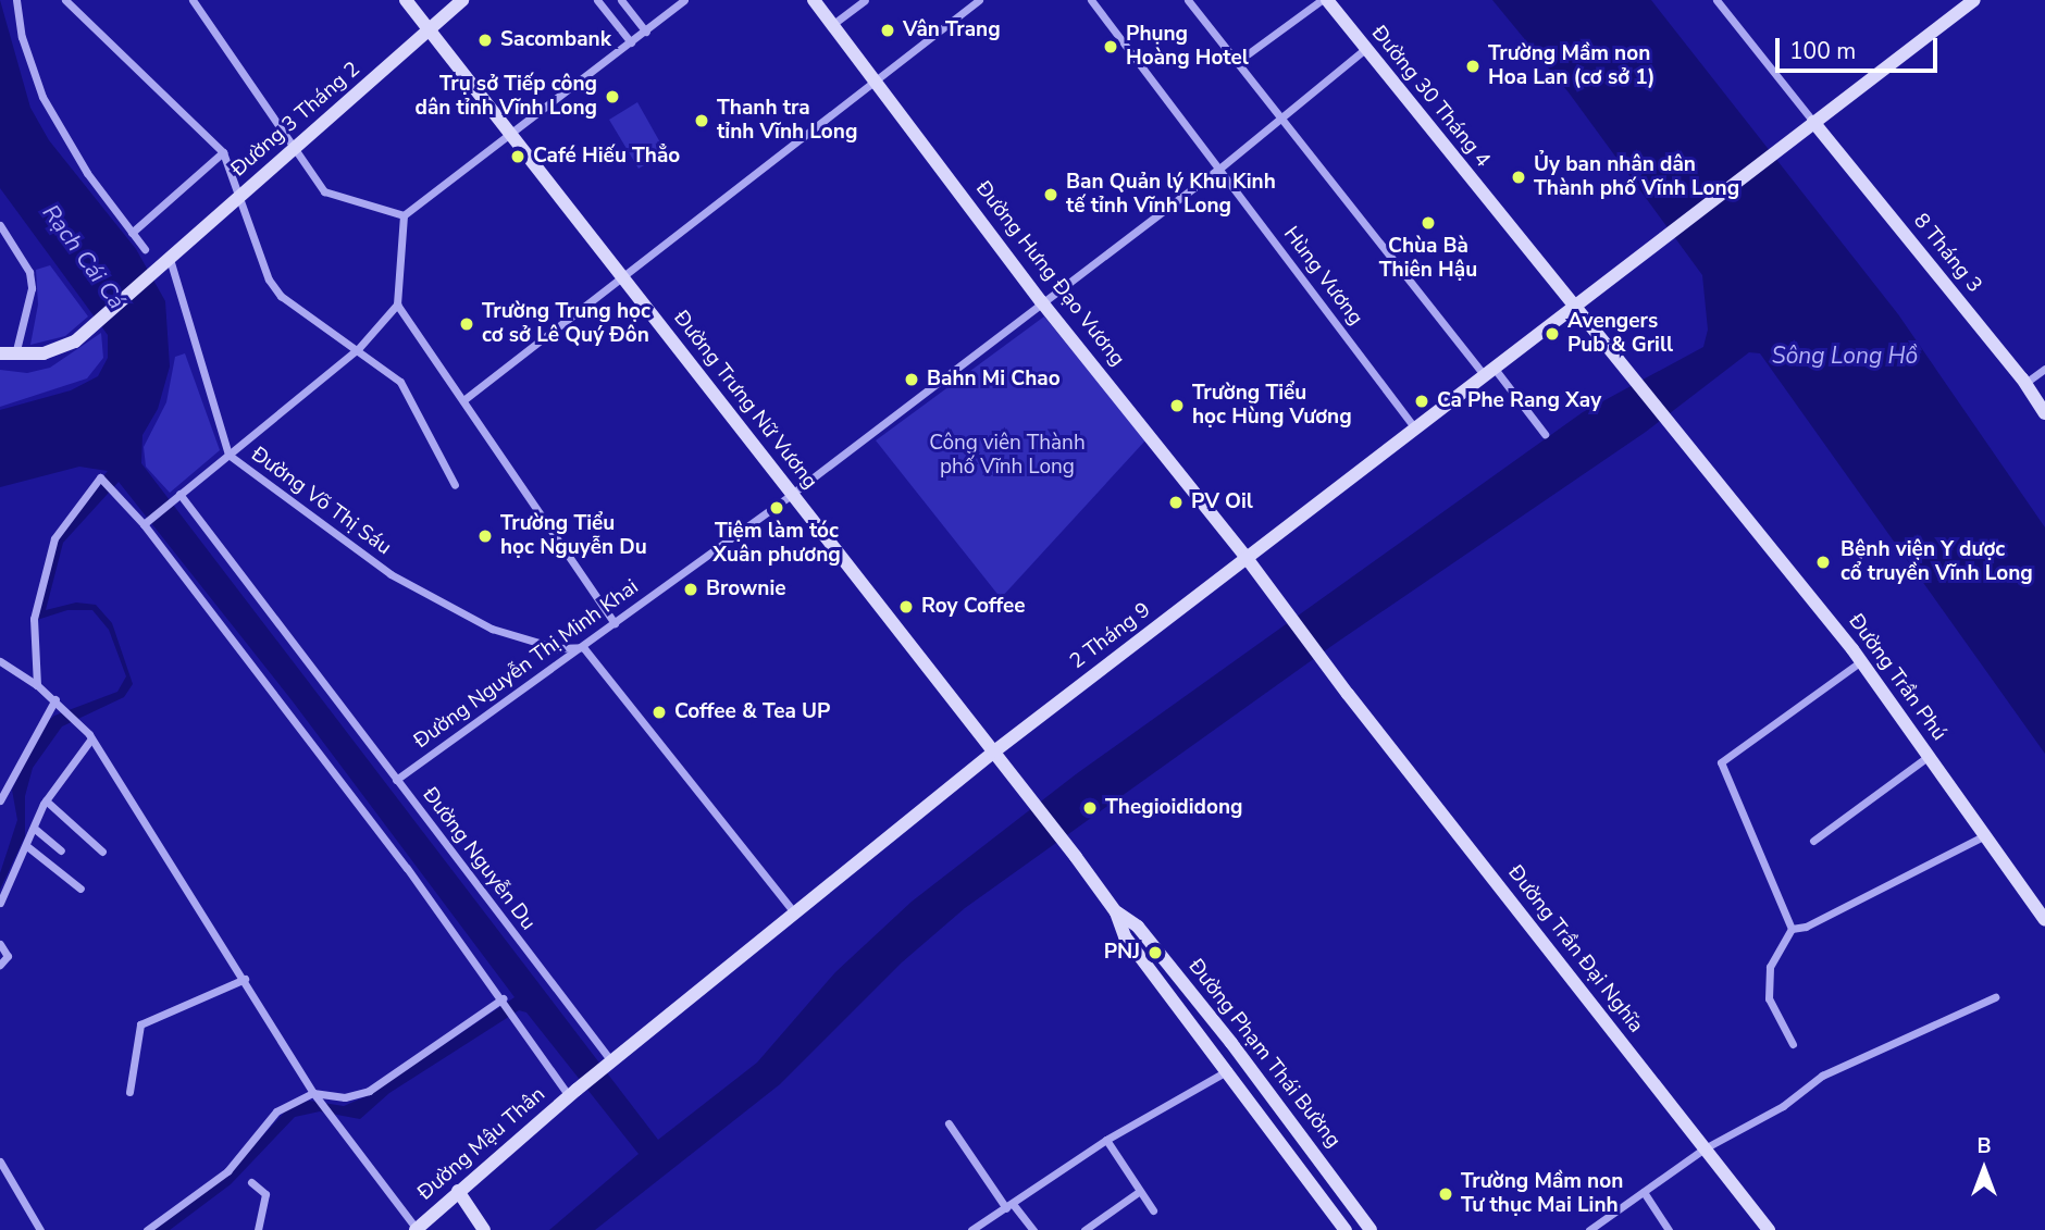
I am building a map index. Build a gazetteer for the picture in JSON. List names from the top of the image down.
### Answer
{
  "streets": {
    "main road": [
      "Đường 30 Tháng 4",
      "Đường 3 Tháng 2",
      "8 Tháng 3",
      "Đường Hưng Đạo Vương",
      "Đường Trưng Nữ Vương",
      "2 Tháng 9",
      "Đường Trần Phú",
      "Đường Trần Đại Nghĩa",
      "Đường Phạm Thái Bường",
      "Đường Mậu Thân"
    ],
    "street": [
      "Hùng Vương",
      "Đường Võ Thị Sáu",
      "Đường Nguyễn Thị Minh Khai",
      "Đường Nguyễn Du"
    ]
  },
  "crossings": [
    ["Đường 30 Tháng 4", "2 Tháng 9"],
    ["Đường 30 Tháng 4", "Đường Nguyễn Thị Minh Khai"],
    ["Đường 30 Tháng 4", "Đường Trần Phú"],
    ["Đường 3 Tháng 2", "Đường Trưng Nữ Vương"],
    ["Đường 3 Tháng 2", "Đường Võ Thị Sáu"],
    ["8 Tháng 3", "2 Tháng 9"],
    ["Đường Hưng Đạo Vương", "2 Tháng 9"],
    ["Đường Hưng Đạo Vương", "Đường Nguyễn Thị Minh Khai"],
    ["Đường Hưng Đạo Vương", "Đường Trần Đại Nghĩa"],
    ["Hùng Vương", "2 Tháng 9"],
    ["Hùng Vương", "Đường Nguyễn Thị Minh Khai"],
    ["Đường Trưng Nữ Vương", "2 Tháng 9"],
    ["Đường Trưng Nữ Vương", "Đường Nguyễn Thị Minh Khai"],
    ["Đường Trưng Nữ Vương", "Đường Phạm Thái Bường"],
    ["Đường Võ Thị Sáu", "Đường Nguyễn Thị Minh Khai"],
    ["2 Tháng 9", "Đường Nguyễn Du"],
    ["2 Tháng 9", "Đường Mậu Thân"],
    ["Đường Nguyễn Thị Minh Khai", "Đường Nguyễn Du"],
    ["Đường Nguyễn Du", "Đường Mậu Thân"]
  ],
  "water": ["Rạch Cái Cá", "Sông Long Hồ"],
  "parks": ["Công viên Thành phố Vĩnh Long"],
  "places": [
    "Vân Trang",
    "Sacombank",
    "Phụng Hoàng Hotel",
    "Trường Mầm non Hoa Lan (cơ sở 1)",
    "Trụ sở Tiếp công dân tỉnh Vĩnh Long",
    "Thanh tra tỉnh Vĩnh Long",
    "Café Hiếu Thẳo",
    "Ủy ban nhân dân Thành phố Vĩnh Long",
    "Ban Quản lý Khu Kinh tế tỉnh Vĩnh Long",
    "Chùa Bà Thiên Hậu",
    "Trường Trung học cơ sở Lê Quý Đôn",
    "Avengers Pub & Grill",
    "Bahn Mi Chao",
    "Ca Phe Rang Xay",
    "Trường Tiểu học Hùng Vương",
    "PV Oil",
    "Tiệm làm tóc Xuân phương",
    "Trường Tiểu học Nguyễn Du",
    "Bệnh viện Y dược cổ truyền Vĩnh Long",
    "Brownie",
    "Roy Coffee",
    "Coffee & Tea UP",
    "Thegioididong",
    "PNJ",
    "Trường Mầm non Tư thục Mai Linh"
  ],
  "scale_bar": "100 m",
  "north": "top"
}
